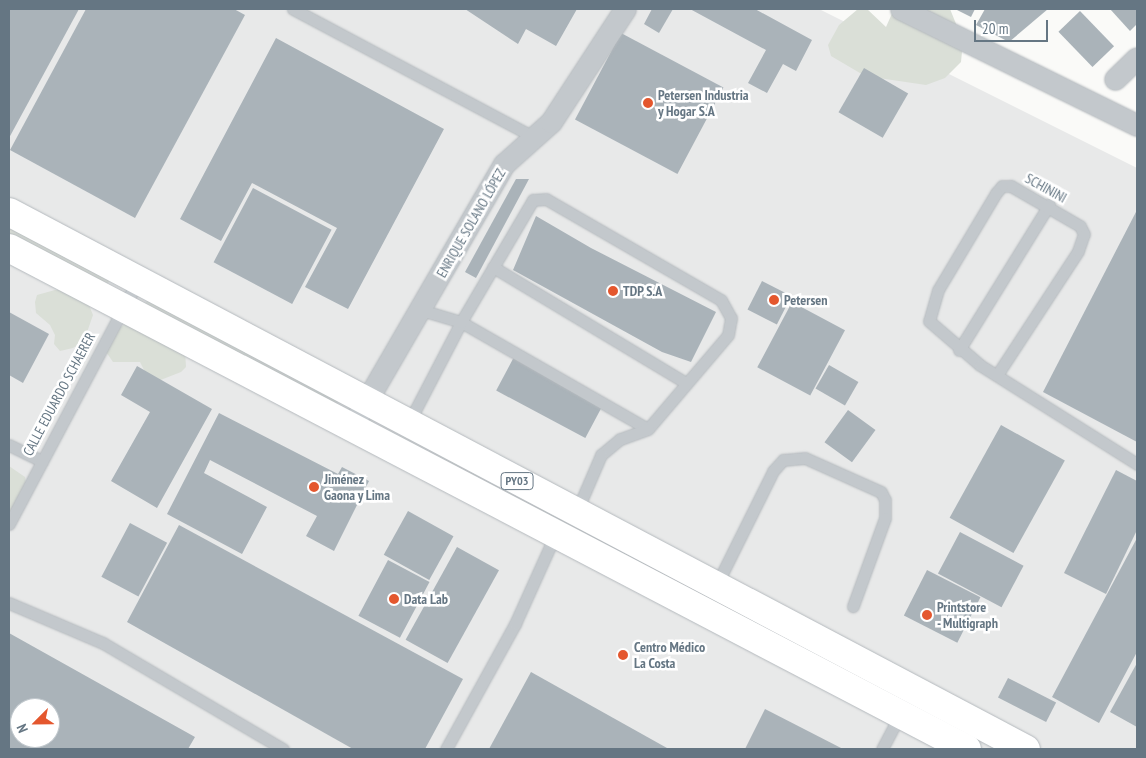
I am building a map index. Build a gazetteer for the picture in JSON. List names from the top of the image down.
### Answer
{
  "streets": {
    "highway": ["PY03"],
    "street": ["ENRIQUE SOLANO LÓPEZ"],
    "lane": ["SCHININI", "CALLE EDUARDO SCHAERER"]
  },
  "crossings": [
    ["ENRIQUE SOLANO LÓPEZ", "PY03"],
    ["CALLE EDUARDO SCHAERER", "PY03"]
  ],
  "places": [
    "Petersen Industria y Hogar S.A",
    "TDP S.A",
    "Petersen",
    "Jiménez Gaona y Lima",
    "Data Lab",
    "Printstore - Multigraph",
    "Centro Médico La Costa"
  ],
  "scale_bar": "20 m",
  "north": "bottom left"
}
